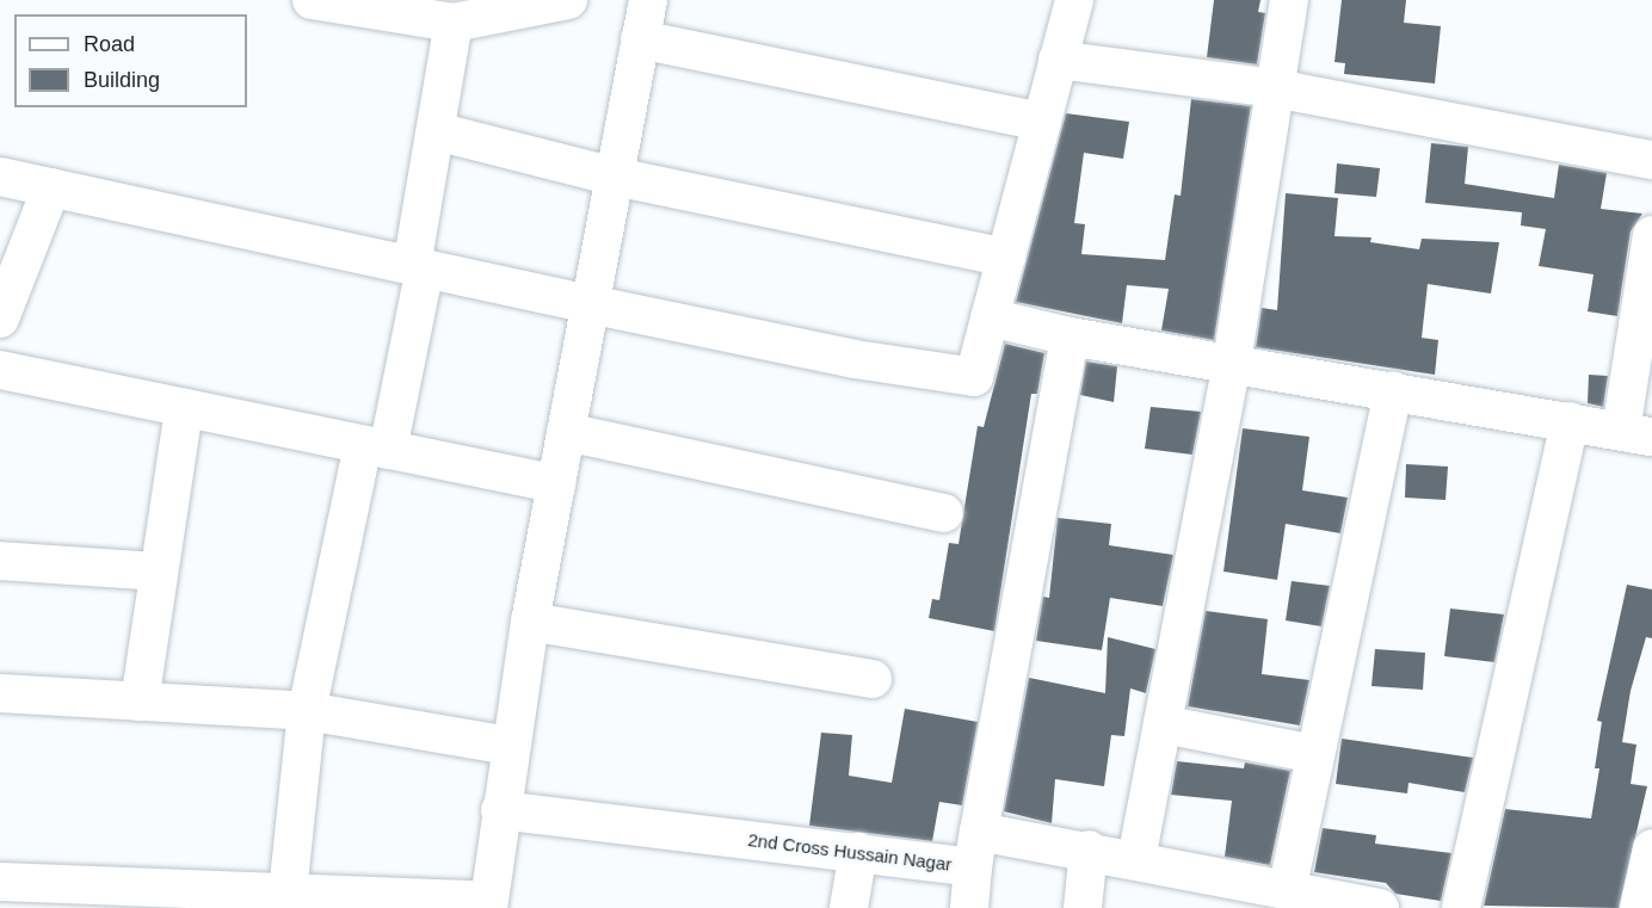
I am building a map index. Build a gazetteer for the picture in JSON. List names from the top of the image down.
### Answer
{
  "streets": {
    "street": ["2nd Cross Hussain Nagar"]
  },
  "legend": ["Road", "Building"]
}
